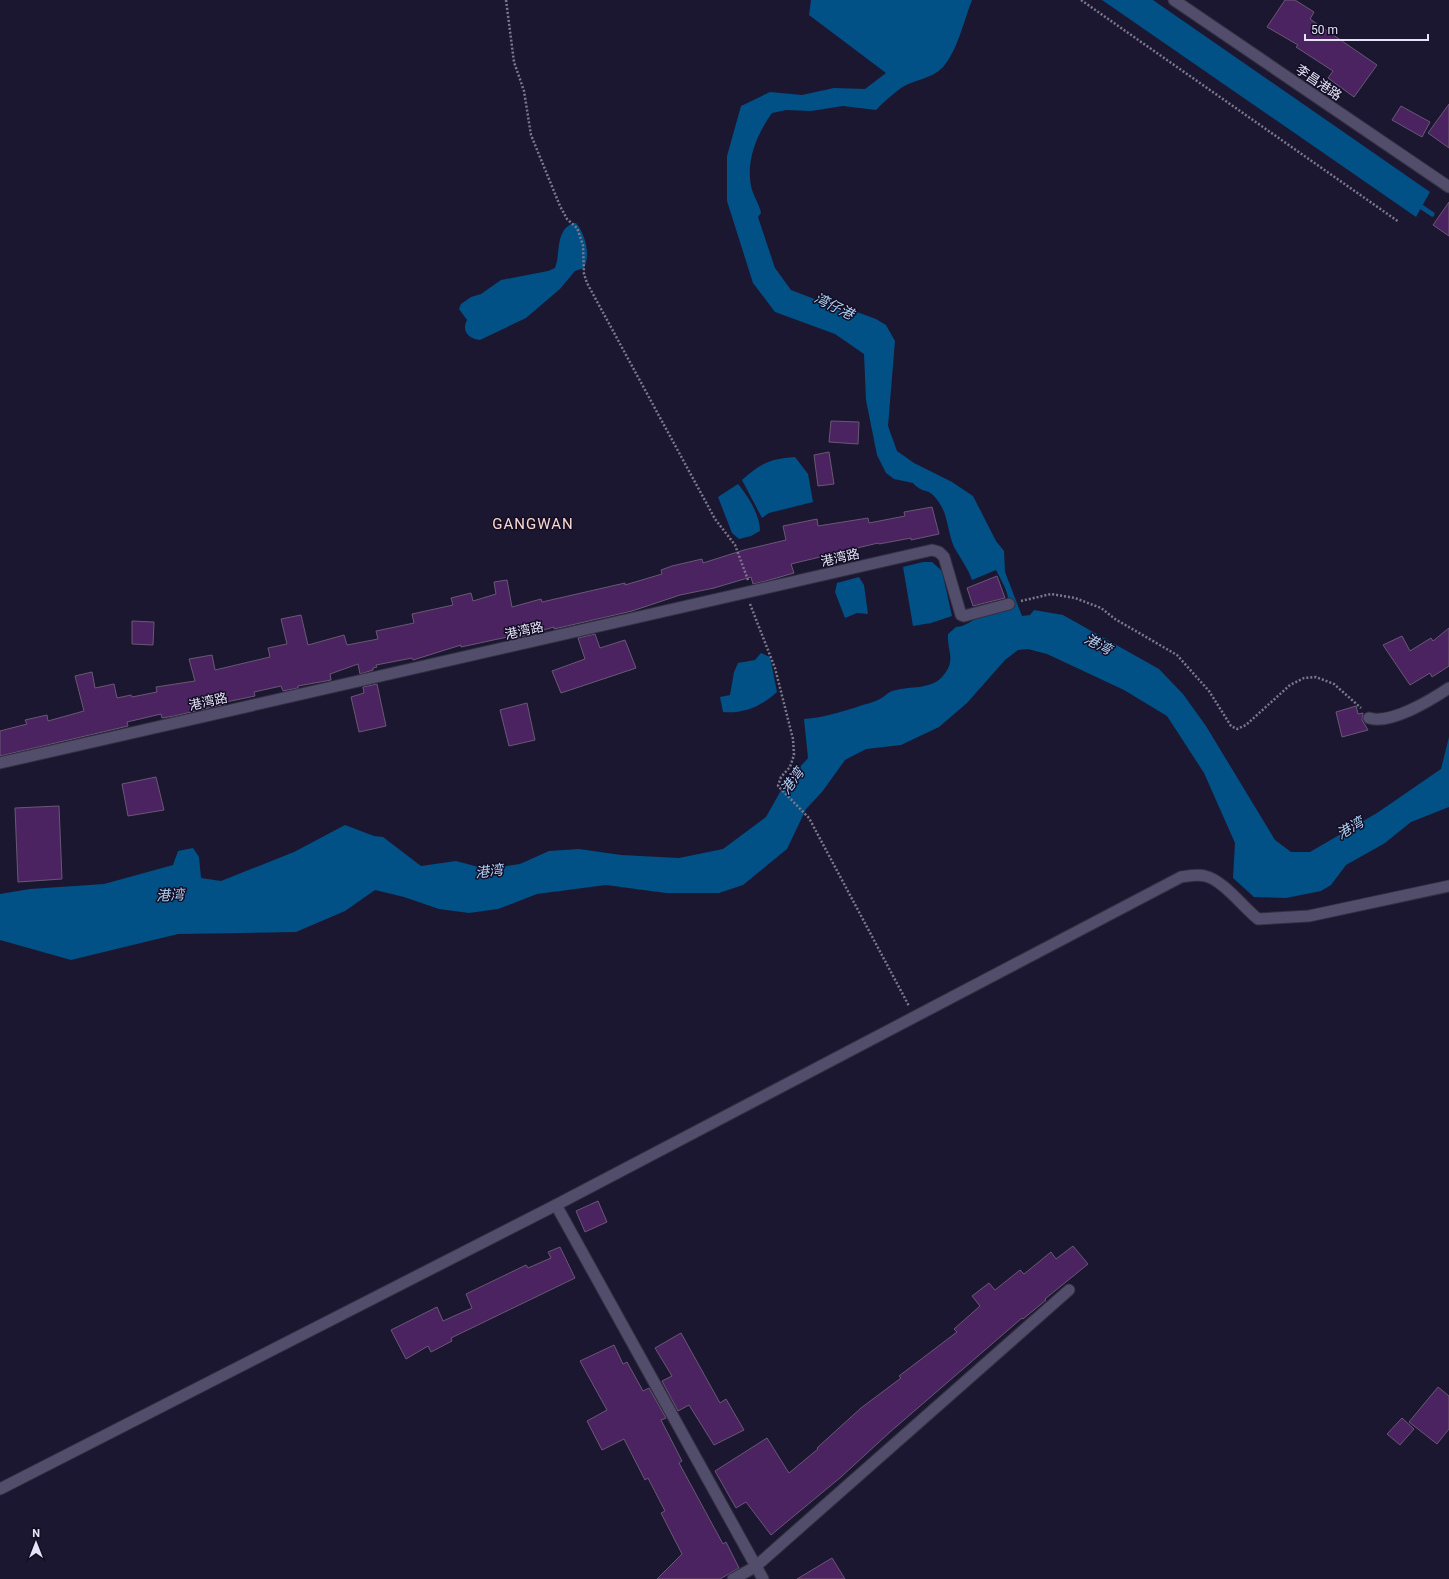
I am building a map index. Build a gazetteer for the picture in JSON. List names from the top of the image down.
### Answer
{
  "streets": {
    "street": ["李昌港路", "港湾路"]
  },
  "districts": ["GANGWAN"],
  "water": ["湾仔港", "港湾"],
  "scale_bar": "50 m",
  "north": "top"
}
